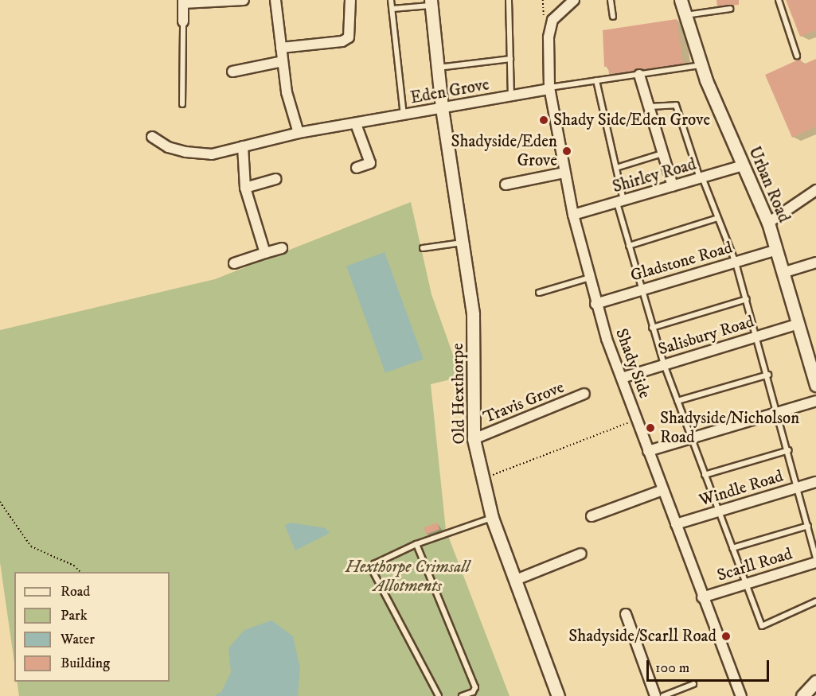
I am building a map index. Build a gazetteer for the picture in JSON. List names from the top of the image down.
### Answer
{
  "streets": {
    "street": [
      "Eden Grove",
      "Shirley Road",
      "Urban Road",
      "Gladstone Road",
      "Salisbury Road",
      "Shady Side",
      "Old Hexthorpe",
      "Travis Grove",
      "Windle Road",
      "Scarll Road"
    ]
  },
  "crossings": [
    ["Eden Grove", "Shady Side"],
    ["Eden Grove", "Old Hexthorpe"],
    ["Shirley Road", "Urban Road"],
    ["Shirley Road", "Shady Side"],
    ["Urban Road", "Gladstone Road"],
    ["Urban Road", "Salisbury Road"],
    ["Gladstone Road", "Shady Side"],
    ["Salisbury Road", "Shady Side"],
    ["Shady Side", "Windle Road"],
    ["Shady Side", "Scarll Road"],
    ["Old Hexthorpe", "Travis Grove"]
  ],
  "parks": ["Hexthorpe Crimsall Allotments"],
  "places": [
    "Shady Side/Eden Grove",
    "Shadyside/Eden Grove",
    "Shadyside/Nicholson Road",
    "Shadyside/Scarll Road"
  ],
  "legend": [
    "Road",
    "Park",
    "Water",
    "Building"
  ],
  "scale_bar": "100 m"
}
